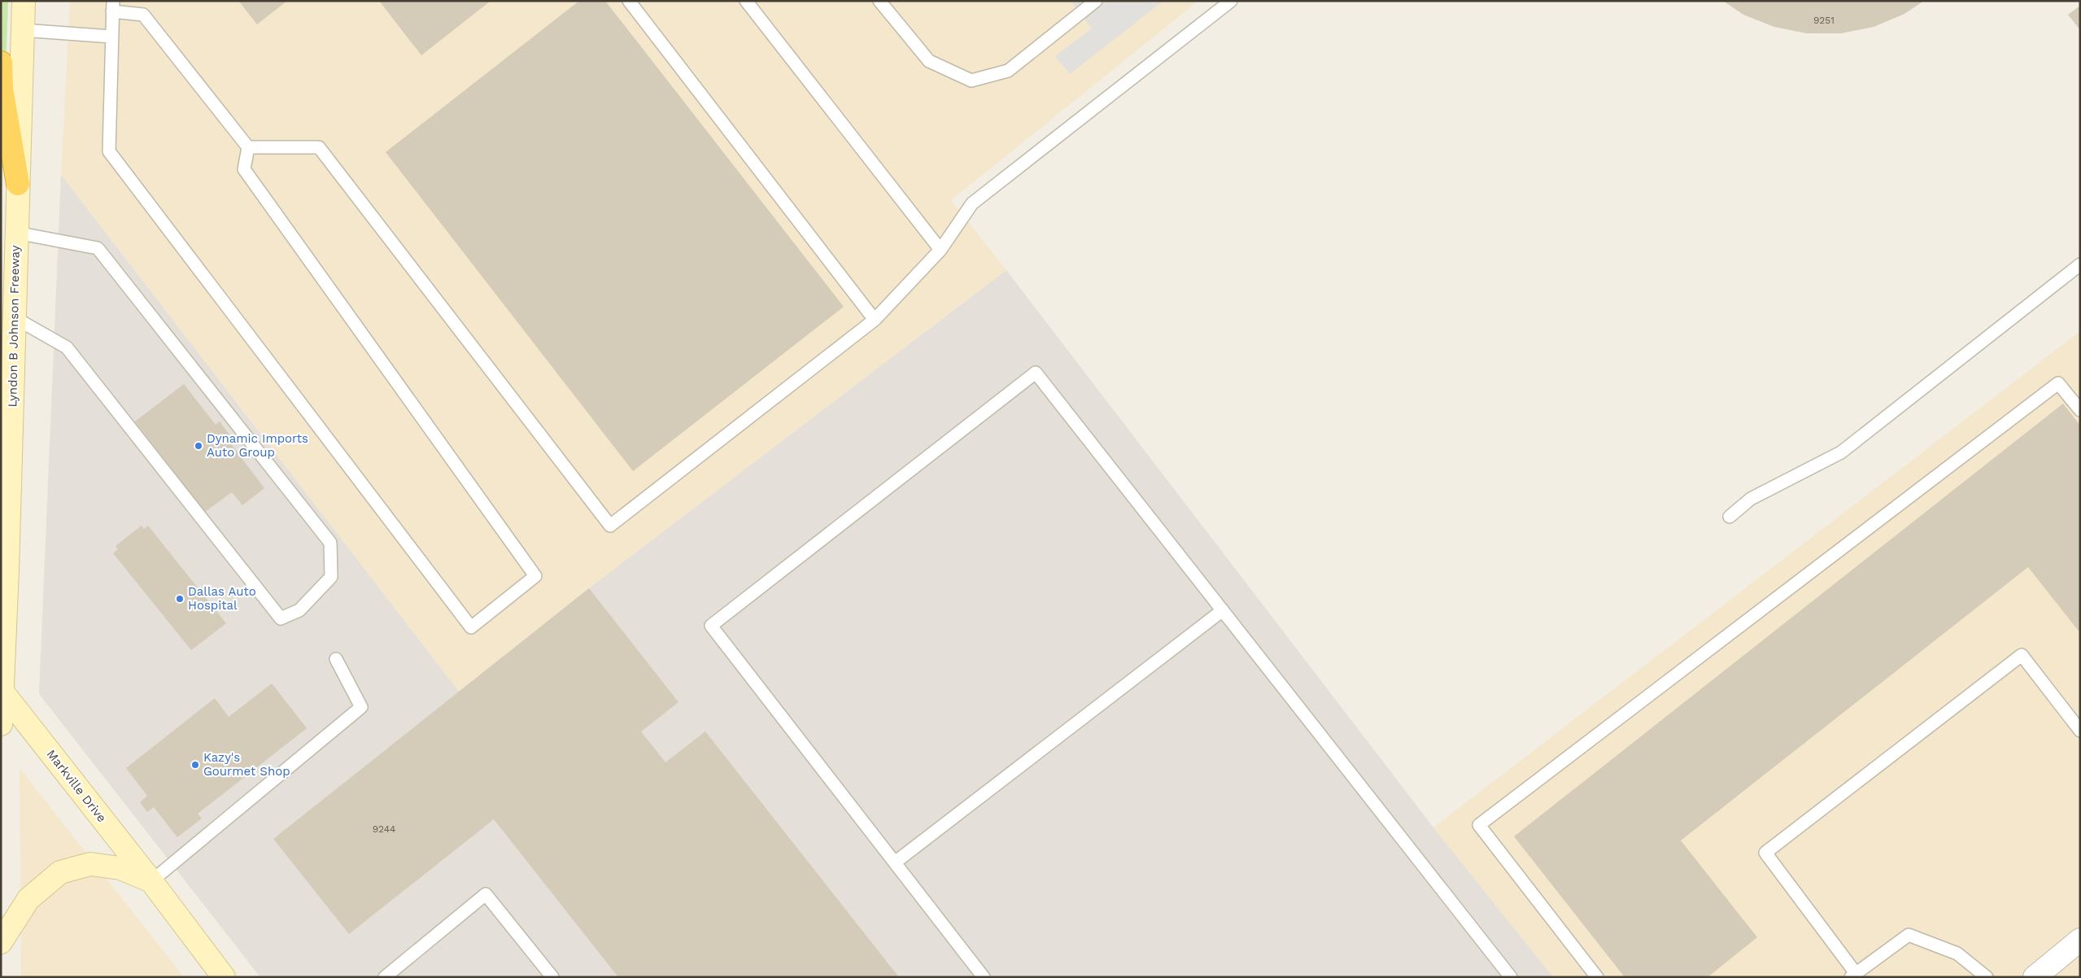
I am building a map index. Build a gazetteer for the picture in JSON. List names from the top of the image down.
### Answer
{
  "streets": {
    "main road": ["Lyndon B Johnson Freeway", "Markville Drive"]
  },
  "crossings": [
    ["Lyndon B Johnson Freeway", "Markville Drive"]
  ],
  "places": ["Dynamic Imports Auto Group", "Dallas Auto Hospital", "Kazy's Gourmet Shop"],
  "house_numbers": ["9251", "9244"]
}
